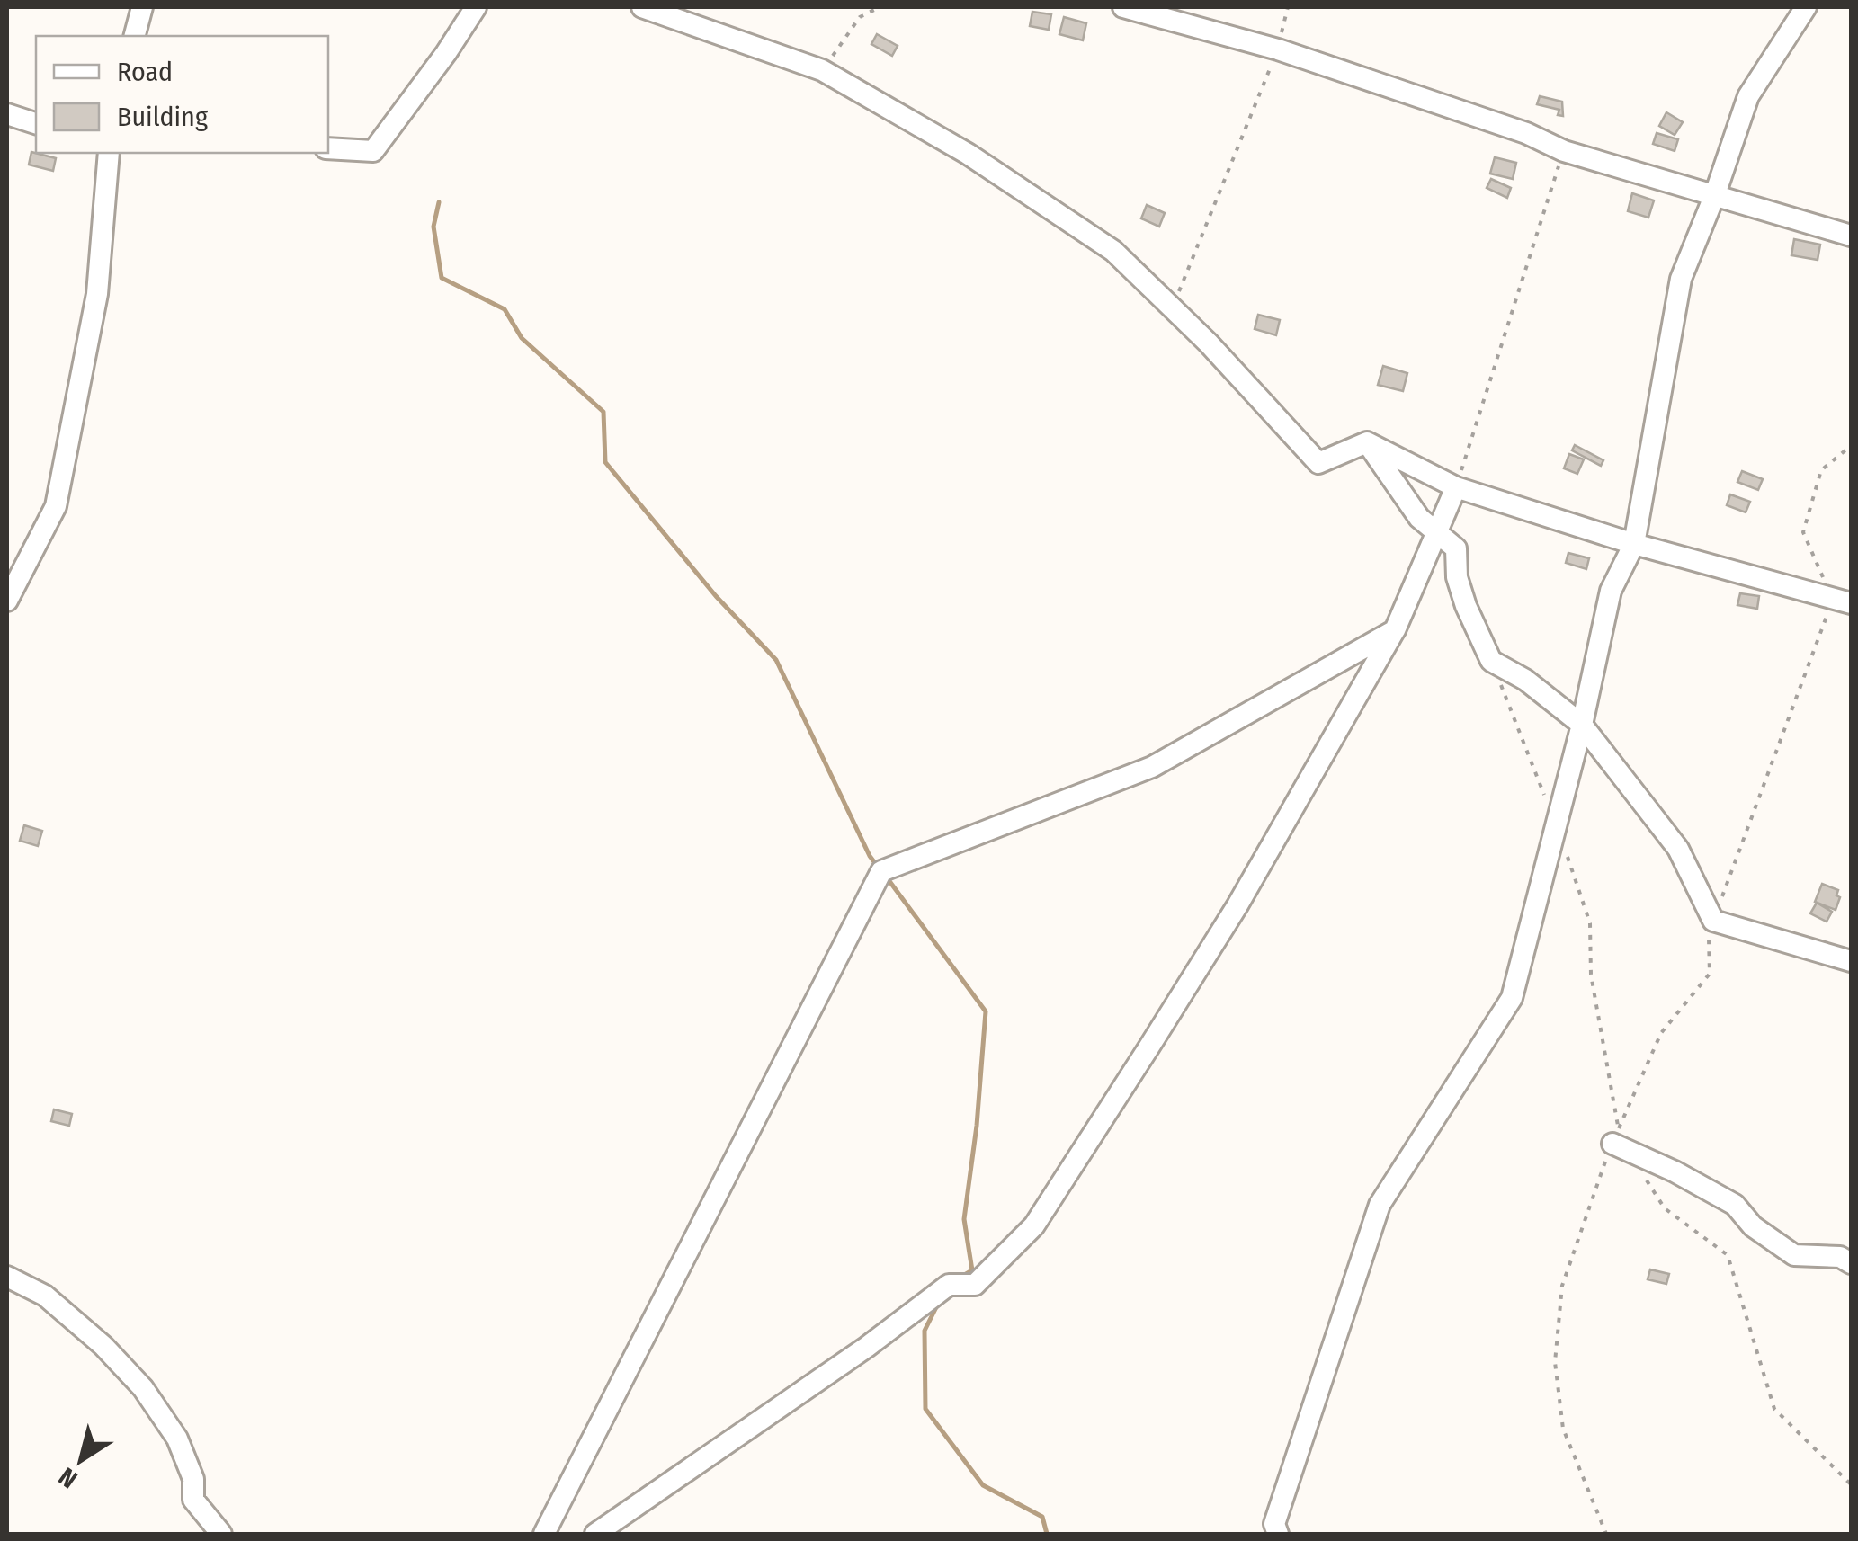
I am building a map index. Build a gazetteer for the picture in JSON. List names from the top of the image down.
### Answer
{
  "legend": ["Road", "Building"],
  "north": "bottom left"
}
